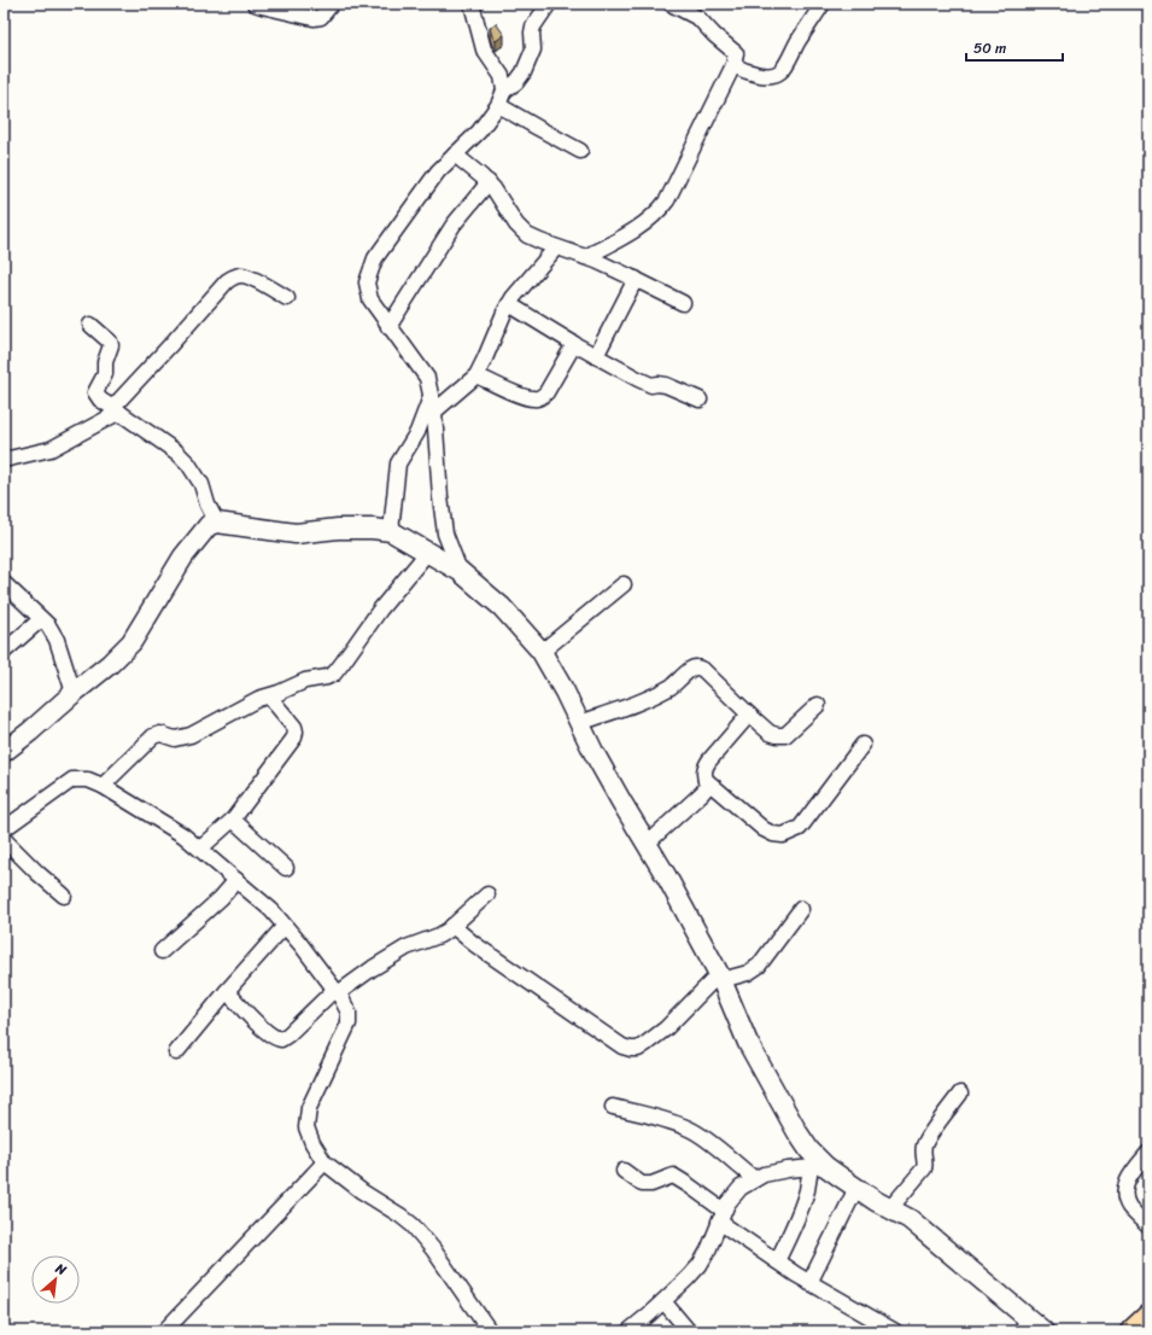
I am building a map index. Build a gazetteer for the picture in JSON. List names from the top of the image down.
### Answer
{
  "scale_bar": "50 m",
  "north": "top right"
}
